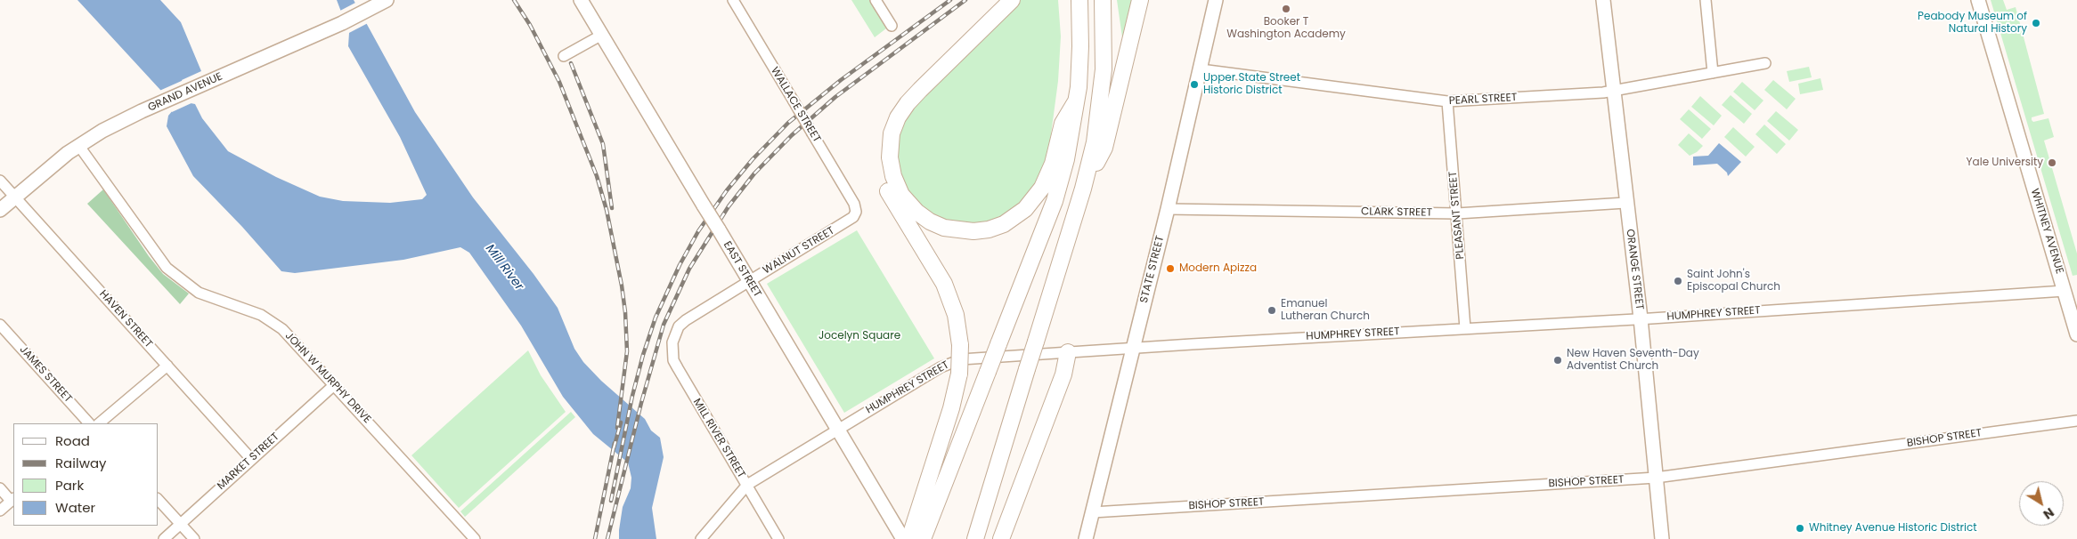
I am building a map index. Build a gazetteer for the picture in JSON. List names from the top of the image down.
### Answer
{
  "streets": {
    "main road": [
      "GRAND AVENUE",
      "WHITNEY AVENUE",
      "EAST STREET",
      "STATE STREET",
      "ORANGE STREET"
    ],
    "street": [
      "PEARL STREET",
      "WALLACE STREET",
      "CLARK STREET",
      "PLEASANT STREET",
      "WALNUT STREET",
      "HUMPHREY STREET",
      "HAVEN STREET",
      "JAMES STREET",
      "JOHN W MURPHY DRIVE",
      "MILL RIVER STREET",
      "BISHOP STREET",
      "MARKET STREET"
    ]
  },
  "crossings": [
    ["GRAND AVENUE", "HAVEN STREET"],
    ["GRAND AVENUE", "JOHN W MURPHY DRIVE"],
    ["PEARL STREET", "PLEASANT STREET"],
    ["PEARL STREET", "STATE STREET"],
    ["PEARL STREET", "ORANGE STREET"],
    ["WALLACE STREET", "WALNUT STREET"],
    ["CLARK STREET", "PLEASANT STREET"],
    ["CLARK STREET", "STATE STREET"],
    ["CLARK STREET", "ORANGE STREET"],
    ["PLEASANT STREET", "HUMPHREY STREET"],
    ["WHITNEY AVENUE", "HUMPHREY STREET"],
    ["WALNUT STREET", "EAST STREET"],
    ["WALNUT STREET", "MILL RIVER STREET"],
    ["EAST STREET", "HUMPHREY STREET"],
    ["STATE STREET", "HUMPHREY STREET"],
    ["STATE STREET", "BISHOP STREET"],
    ["ORANGE STREET", "HUMPHREY STREET"],
    ["ORANGE STREET", "BISHOP STREET"],
    ["HUMPHREY STREET", "MILL RIVER STREET"],
    ["HAVEN STREET", "MARKET STREET"],
    ["JOHN W MURPHY DRIVE", "MARKET STREET"]
  ],
  "water": ["Mill River"],
  "parks": ["Jocelyn Square"],
  "places": [
    "Booker T Washington Academy",
    "Peabody Museum of Natural History",
    "Upper State Street Historic District",
    "Yale University",
    "Modern Apizza",
    "Saint John's Episcopal Church",
    "Emanuel Lutheran Church",
    "New Haven Seventh-Day Adventist Church",
    "Whitney Avenue Historic District"
  ],
  "legend": [
    "Road",
    "Railway",
    "Park",
    "Water"
  ],
  "north": "bottom right"
}
